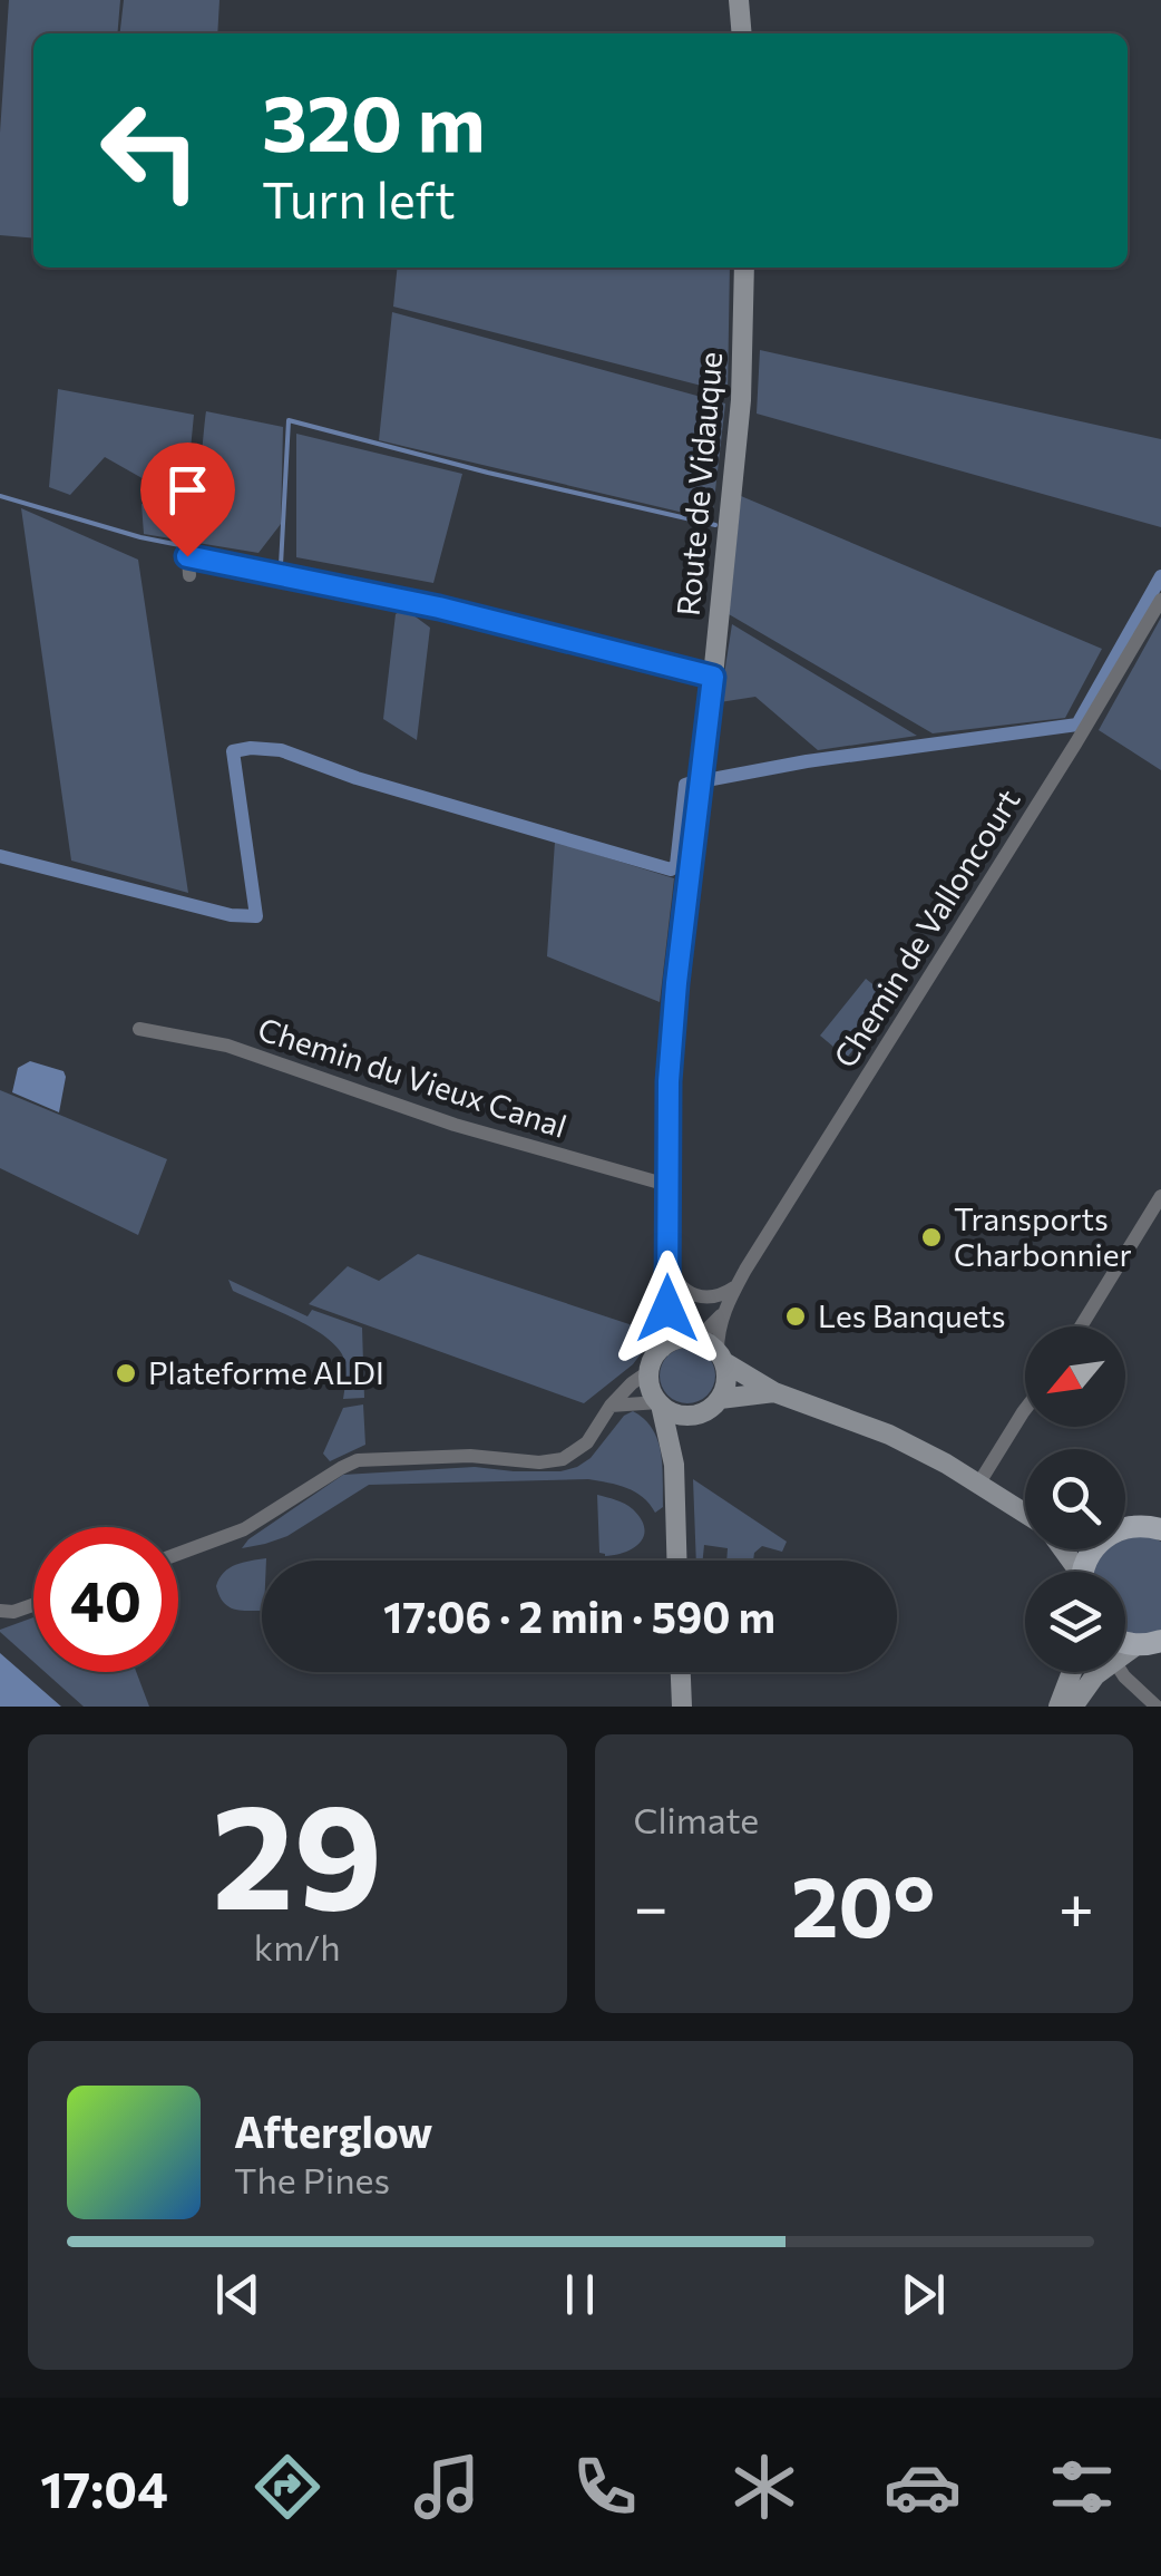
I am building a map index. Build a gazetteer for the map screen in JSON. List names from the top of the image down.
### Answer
{
  "streets": {
    "street": ["Route de Vidauque", "Chemin de Valloncourt", "Chemin du Vieux Canal"]
  },
  "crossings": [
    ["Route de Vidauque", "Chemin de Valloncourt"],
    ["Route de Vidauque", "Chemin du Vieux Canal"]
  ],
  "places": ["Transports Charbonnier", "Les Banquets", "Plateforme ALDI"],
  "north": "bottom left",
  "page": {
    "turn": ["320 m", "Turn left"],
    "limit": "40",
    "trip": "17:06 · 2 min · 590 m",
    "tile": [
      ["29", "km/h"],
      "Climate"
    ],
    "heat": ["−", "20°", "+"],
    "song": ["Afterglow", "The Pines"],
    "tabs": "17:04"
  }
}
